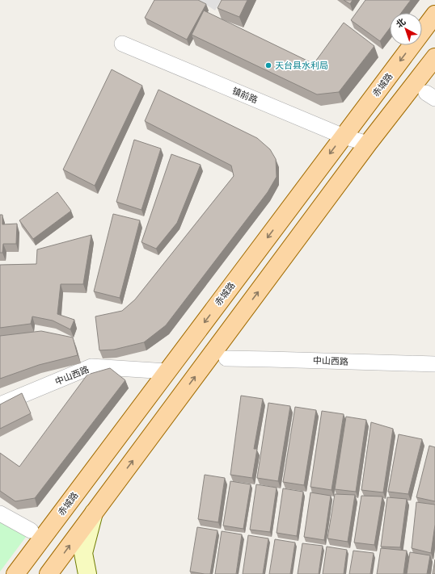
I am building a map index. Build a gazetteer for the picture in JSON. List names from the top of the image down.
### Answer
{
  "streets": {
    "main road": ["赤城路"],
    "street": ["镇前路", "中山西路"]
  },
  "crossings": [
    ["赤城路", "镇前路"],
    ["赤城路", "中山西路"]
  ],
  "places": ["天台县水利局"],
  "north": "top left"
}
